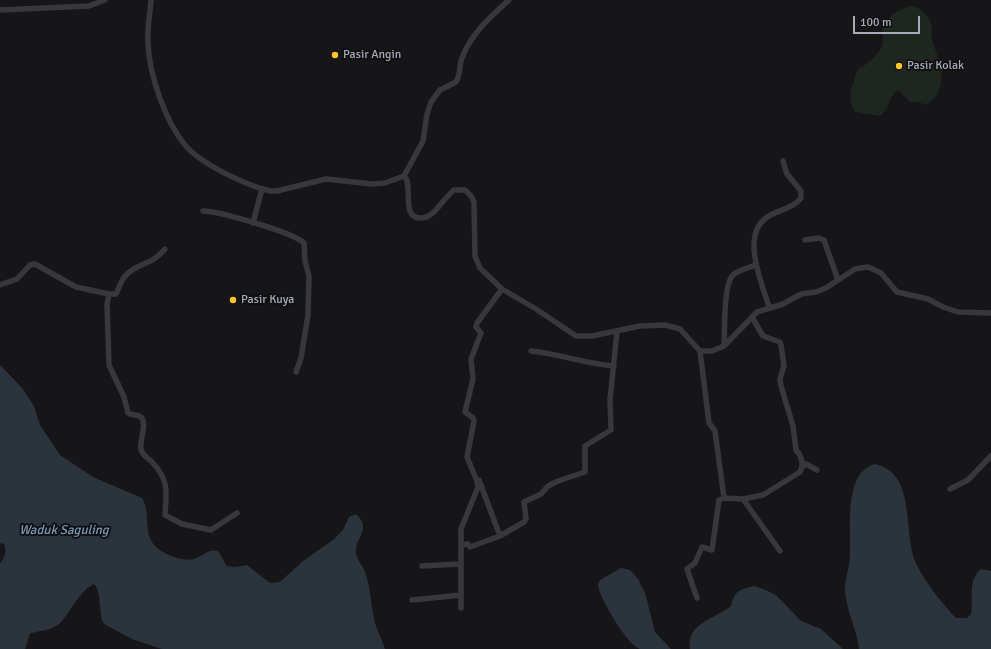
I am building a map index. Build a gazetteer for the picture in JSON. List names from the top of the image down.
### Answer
{
  "water": ["Waduk Saguling"],
  "places": ["Pasir Angin", "Pasir Kolak", "Pasir Kuya"],
  "scale_bar": "100 m"
}
